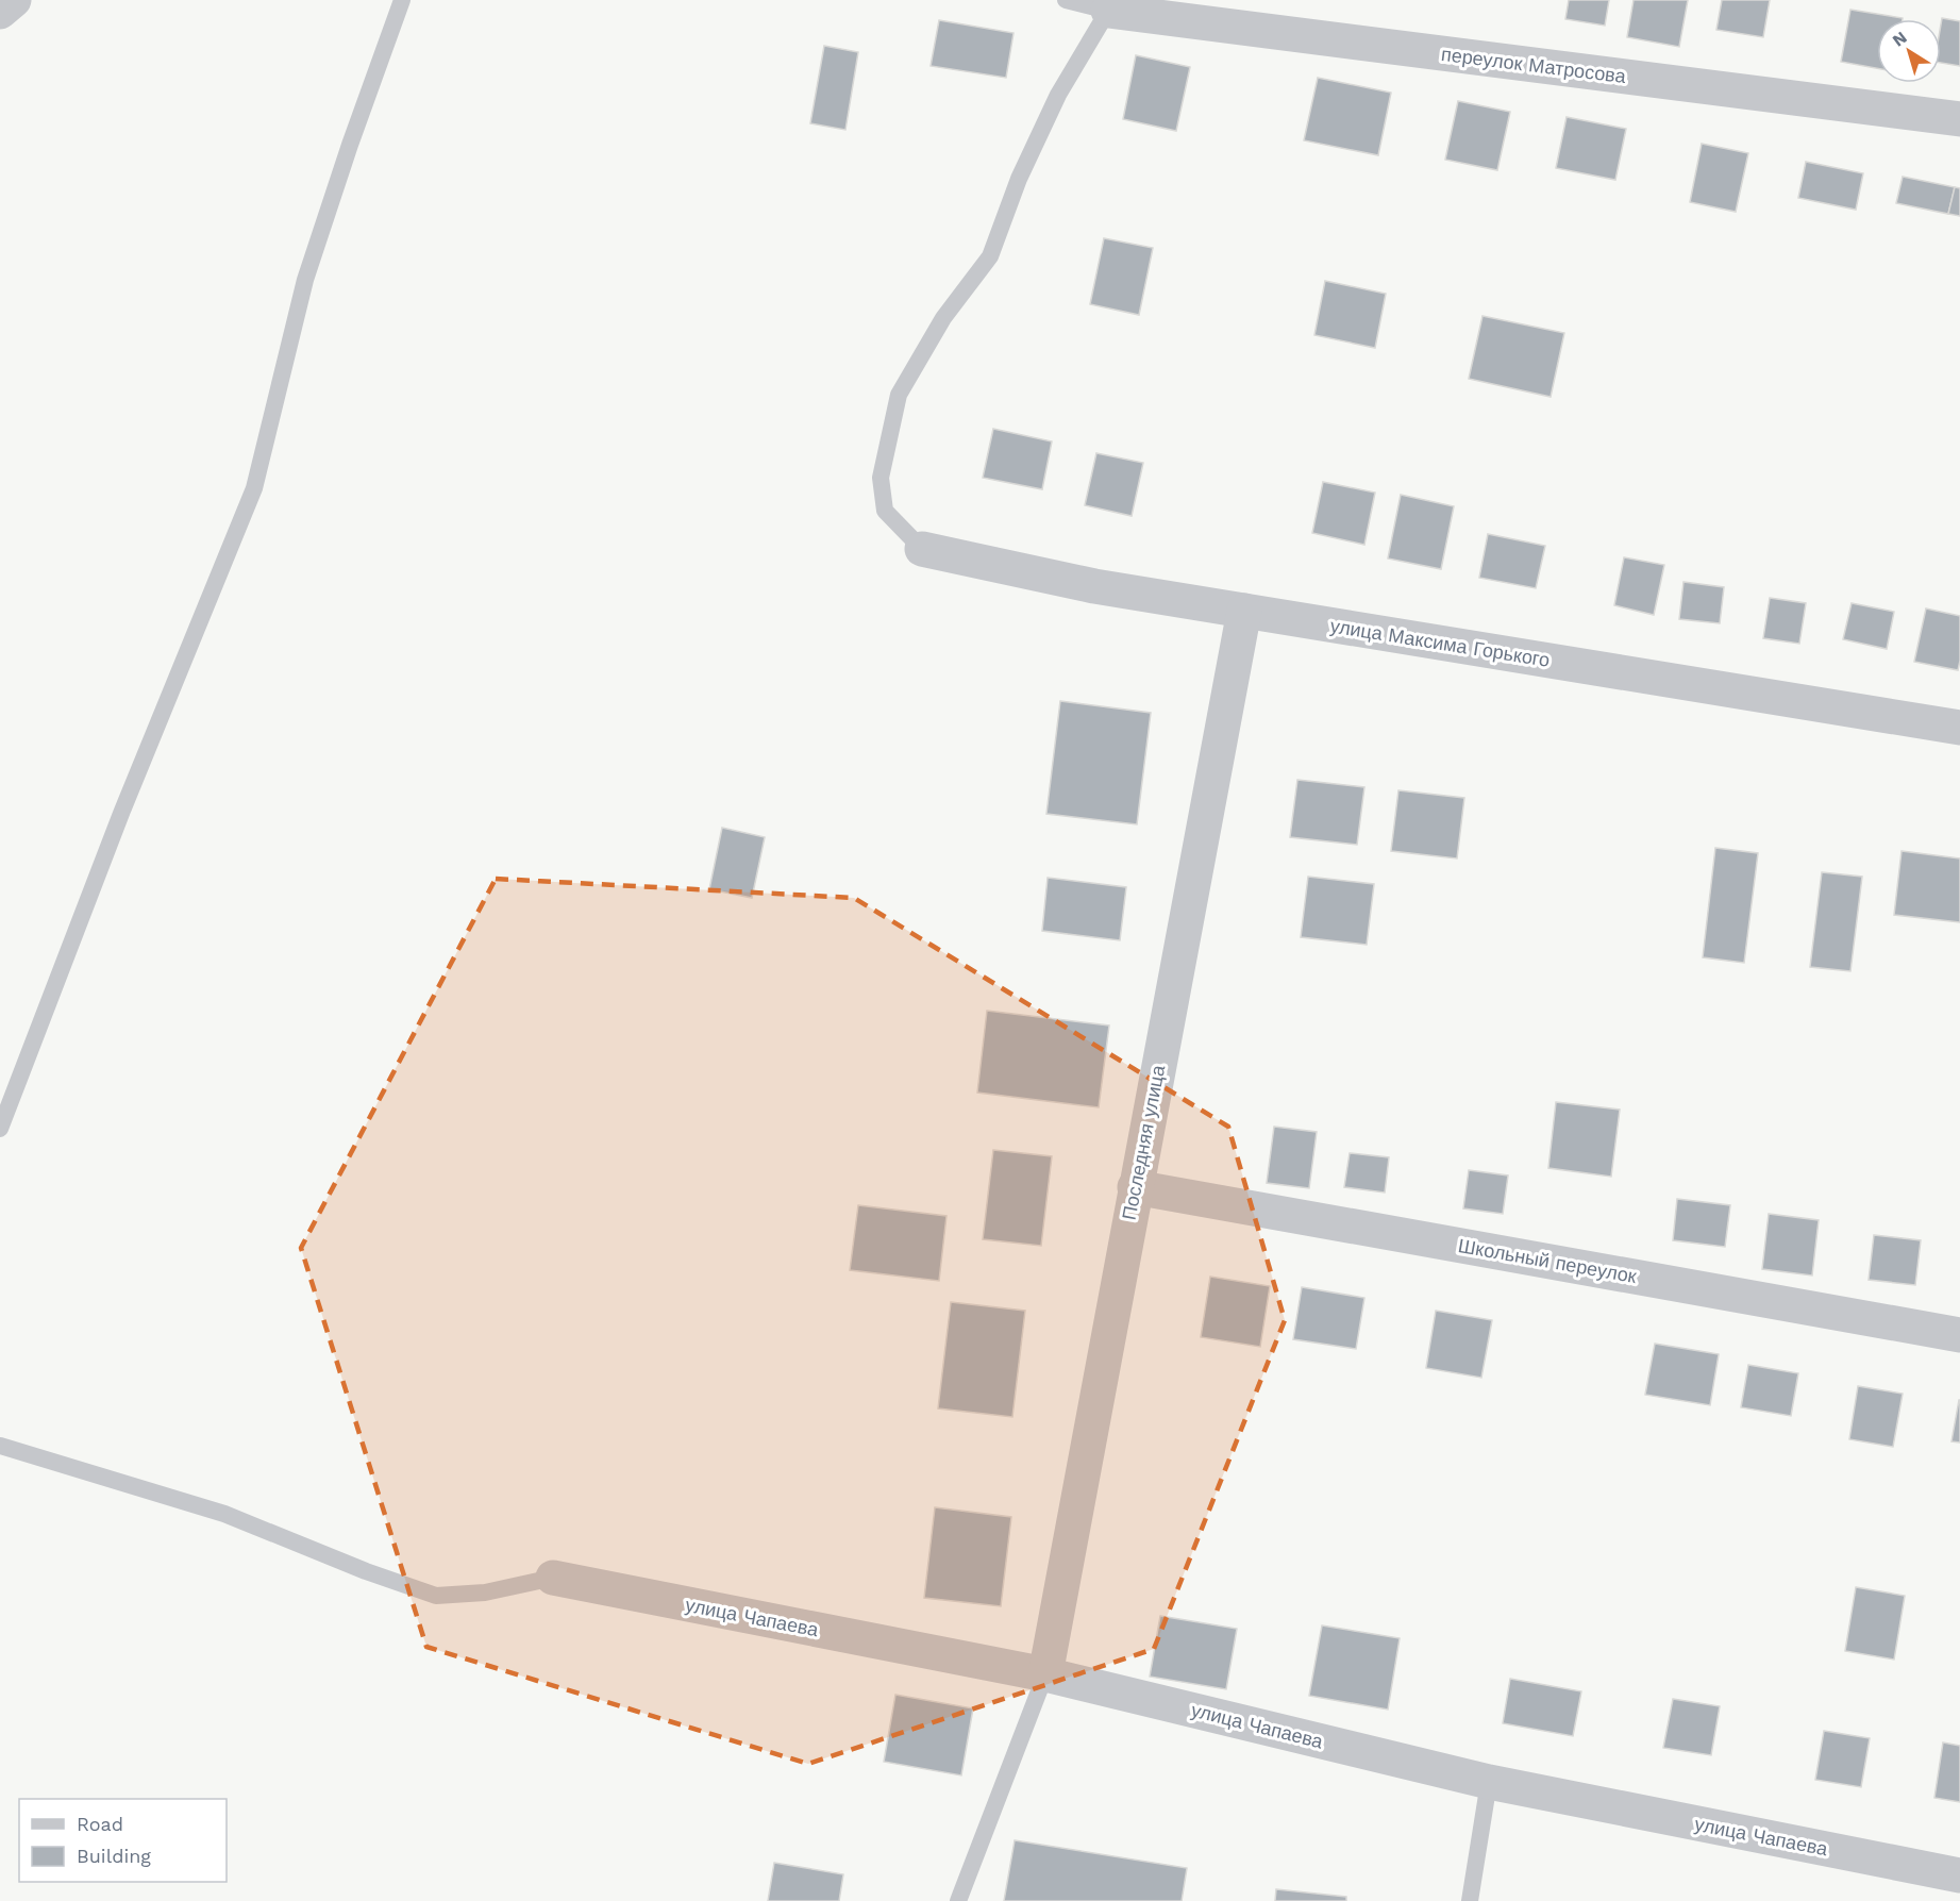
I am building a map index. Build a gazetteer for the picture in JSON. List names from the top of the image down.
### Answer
{
  "streets": {
    "street": [
      "переулок Матросова",
      "улица Максима Горького",
      "Последняя улица",
      "Школьный переулок",
      "улица Чапаева"
    ]
  },
  "crossings": [
    ["улица Максима Горького", "Последняя улица"],
    ["Последняя улица", "Школьный переулок"],
    ["Последняя улица", "улица Чапаева"]
  ],
  "legend": ["Road", "Building"],
  "north": "top left"
}
